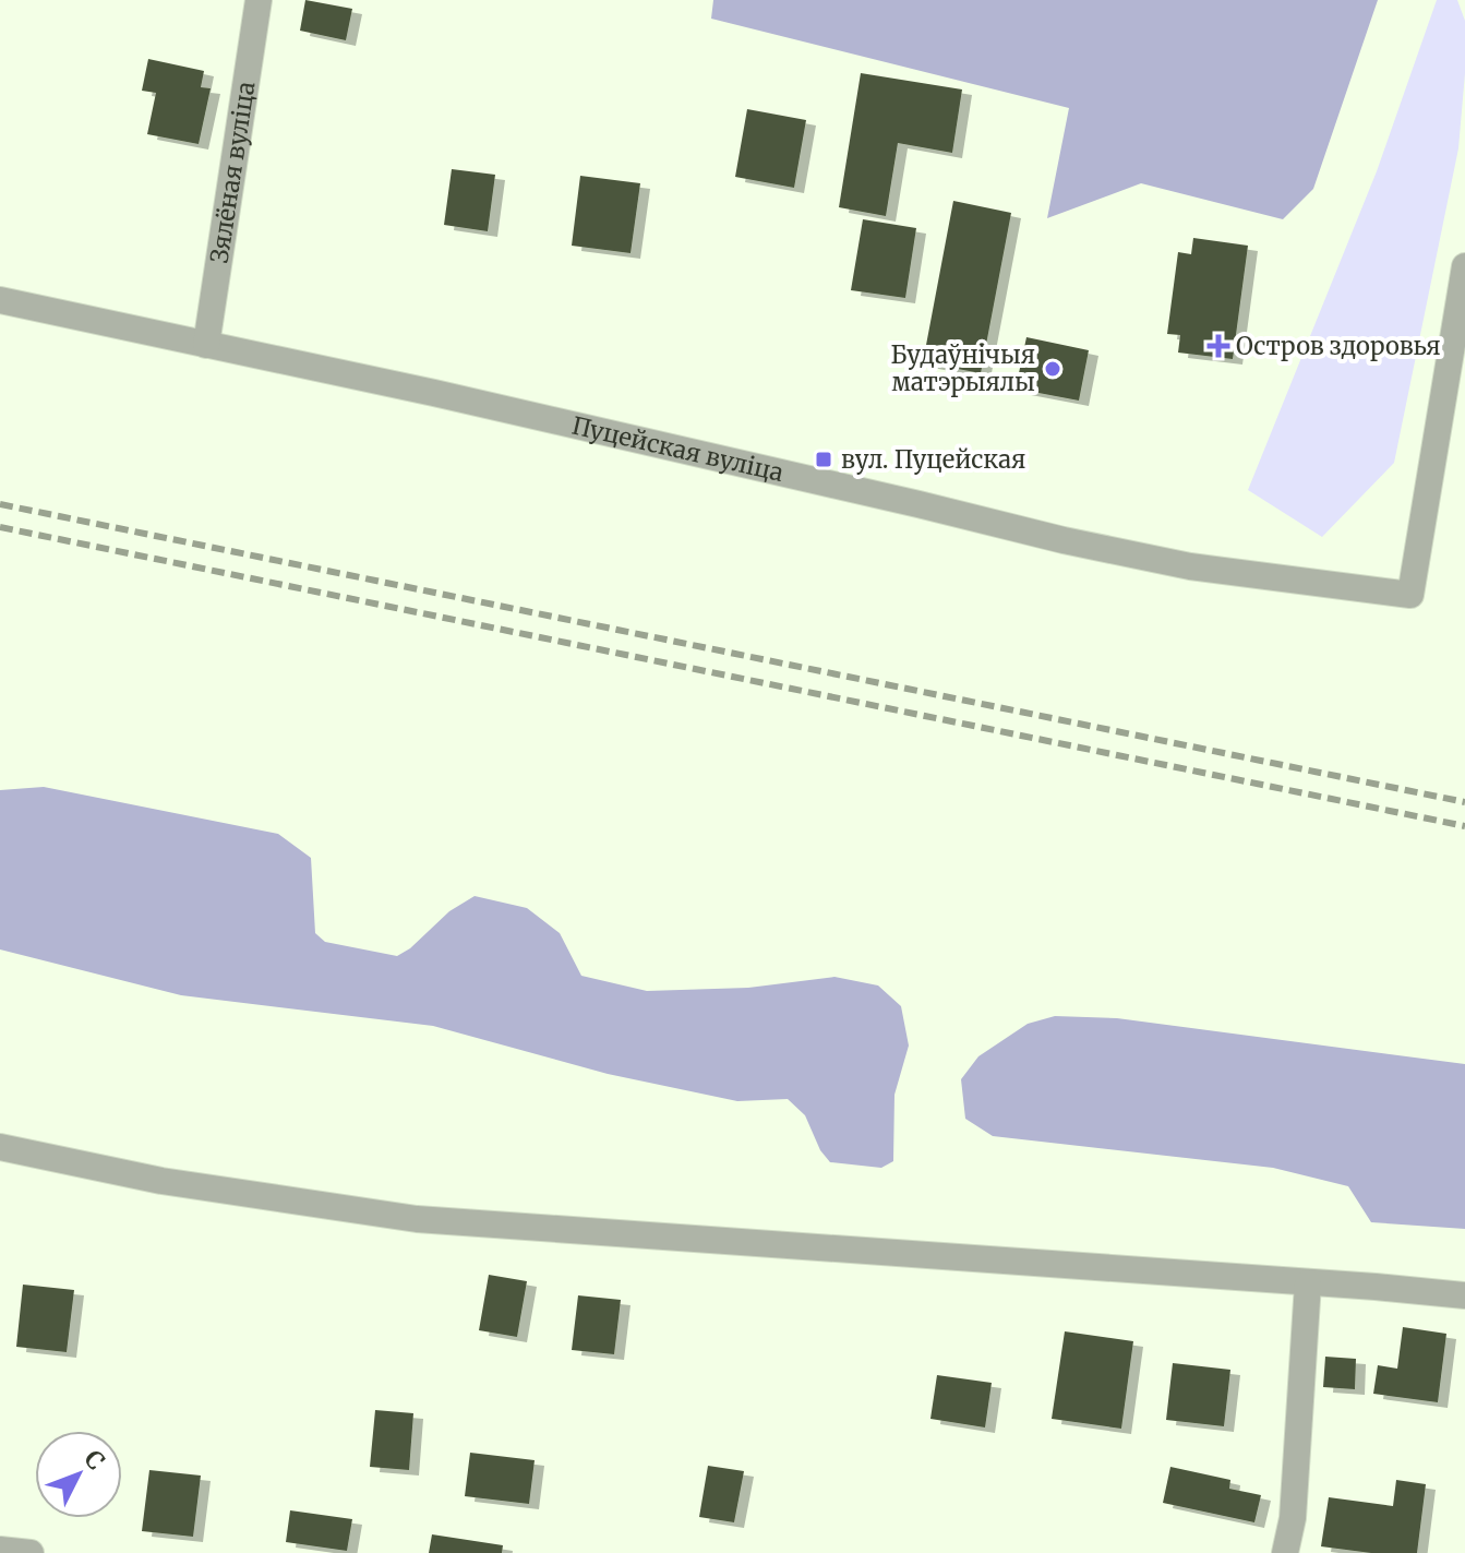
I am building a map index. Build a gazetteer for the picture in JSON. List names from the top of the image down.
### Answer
{
  "streets": {
    "street": ["Зялёная вуліца", "Пуцейская вуліца"]
  },
  "crossings": [
    ["Зялёная вуліца", "Пуцейская вуліца"]
  ],
  "places": {
    "health": ["Остров здоровья"],
    "other": ["Будаўнічыя матэрыялы"],
    "transit": ["вул. Пуцейская"]
  },
  "north": "top right"
}
